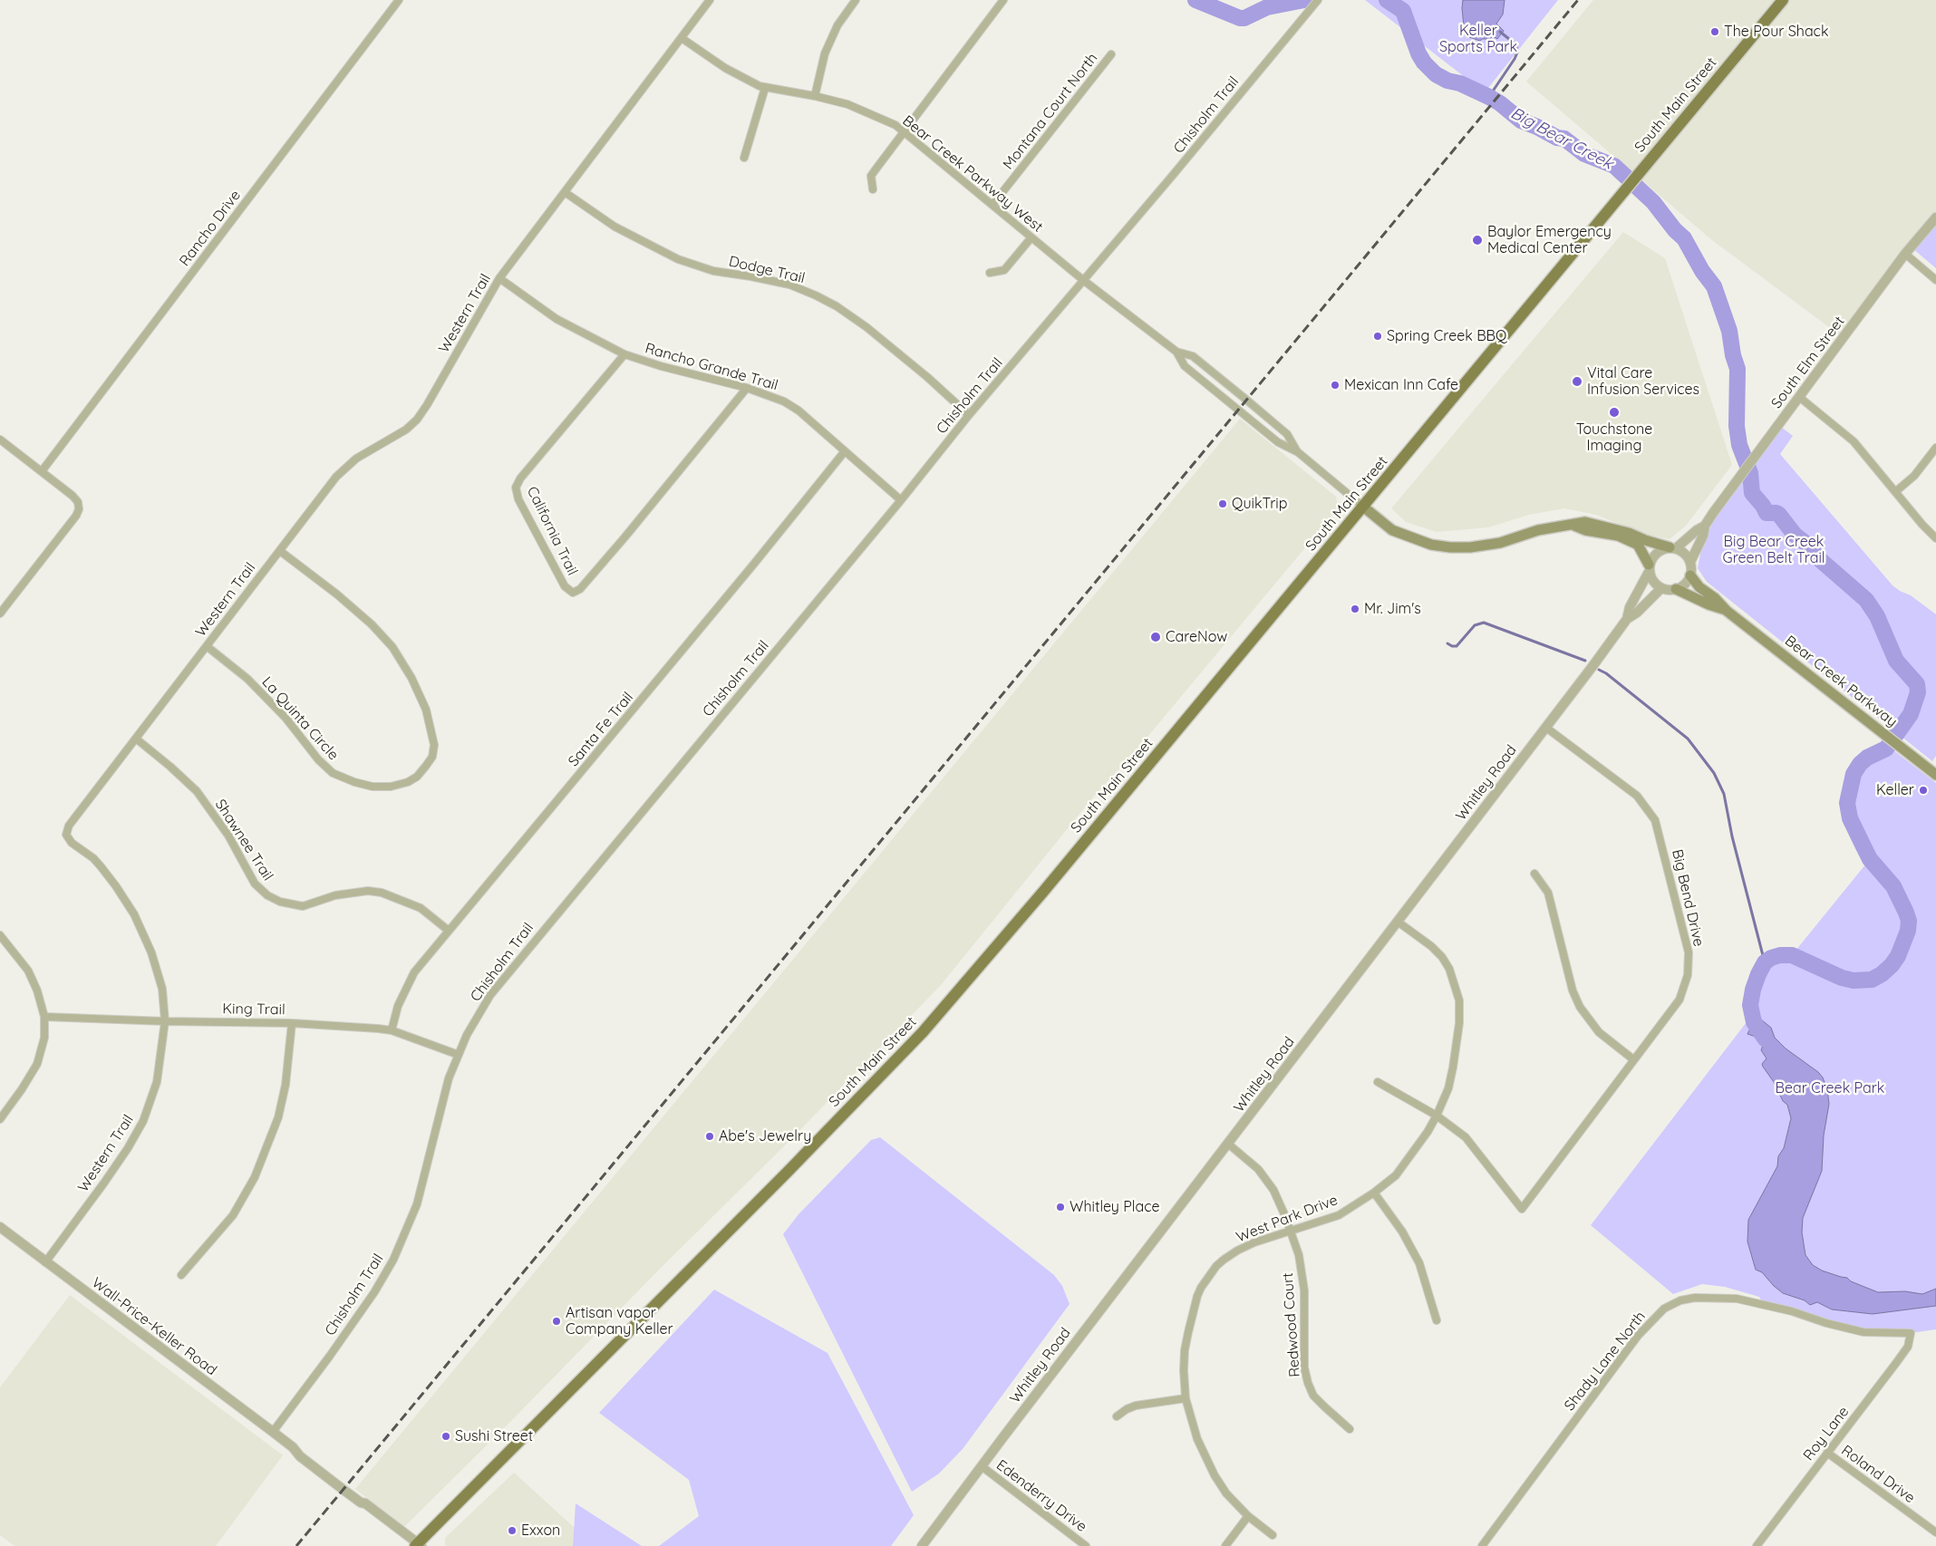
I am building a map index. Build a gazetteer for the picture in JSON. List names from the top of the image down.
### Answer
{
  "streets": {
    "main road": ["South Main Street", "Bear Creek Parkway"],
    "street": [
      "Montana Court North",
      "Chisholm Trail",
      "Bear Creek Parkway West",
      "Rancho Drive",
      "Dodge Trail",
      "Western Trail",
      "South Elm Street",
      "Rancho Grande Trail",
      "California Trail",
      "La Quinta Circle",
      "Santa Fe Trail",
      "Whitley Road",
      "Shawnee Trail",
      "Big Bend Drive",
      "King Trail",
      "West Park Drive",
      "Redwood Court",
      "Wall-Price-Keller Road",
      "Shady Lane North",
      "Roy Lane",
      "Roland Drive",
      "Edenderry Drive"
    ]
  },
  "crossings": [
    ["South Main Street", "Bear Creek Parkway West"],
    ["South Main Street", "Wall-Price-Keller Road"],
    ["Montana Court North", "Bear Creek Parkway West"],
    ["Chisholm Trail", "Bear Creek Parkway West"],
    ["Chisholm Trail", "Dodge Trail"],
    ["Chisholm Trail", "Rancho Grande Trail"],
    ["Chisholm Trail", "King Trail"],
    ["Chisholm Trail", "Wall-Price-Keller Road"],
    ["Bear Creek Parkway West", "Western Trail"],
    ["Dodge Trail", "Western Trail"],
    ["Western Trail", "Rancho Grande Trail"],
    ["Western Trail", "La Quinta Circle"],
    ["Western Trail", "Shawnee Trail"],
    ["Western Trail", "King Trail"],
    ["Western Trail", "Wall-Price-Keller Road"],
    ["South Elm Street", "Bear Creek Parkway"],
    ["South Elm Street", "Whitley Road"],
    ["Rancho Grande Trail", "California Trail"],
    ["Rancho Grande Trail", "Santa Fe Trail"],
    ["Bear Creek Parkway", "Whitley Road"],
    ["Santa Fe Trail", "Shawnee Trail"],
    ["Santa Fe Trail", "King Trail"],
    ["Whitley Road", "Big Bend Drive"],
    ["Whitley Road", "West Park Drive"],
    ["Whitley Road", "Redwood Court"],
    ["Whitley Road", "Edenderry Drive"],
    ["Big Bend Drive", "West Park Drive"],
    ["West Park Drive", "Redwood Court"],
    ["Shady Lane North", "Roy Lane"],
    ["Roy Lane", "Roland Drive"]
  ],
  "water": ["Big Bear Creek"],
  "parks": ["Keller Sports Park", "Big Bear Creek Green Belt Trail", "Bear Creek Park"],
  "places": [
    "The Pour Shack",
    "Baylor Emergency Medical Center",
    "Spring Creek BBQ",
    "Vital Care Infusion Services",
    "Mexican Inn Cafe",
    "Touchstone Imaging",
    "QuikTrip",
    "Mr. Jim's",
    "CareNow",
    "Keller",
    "Abe's Jewelry",
    "Whitley Place",
    "Artisan vapor Company Keller",
    "Sushi Street",
    "Exxon"
  ]
}
